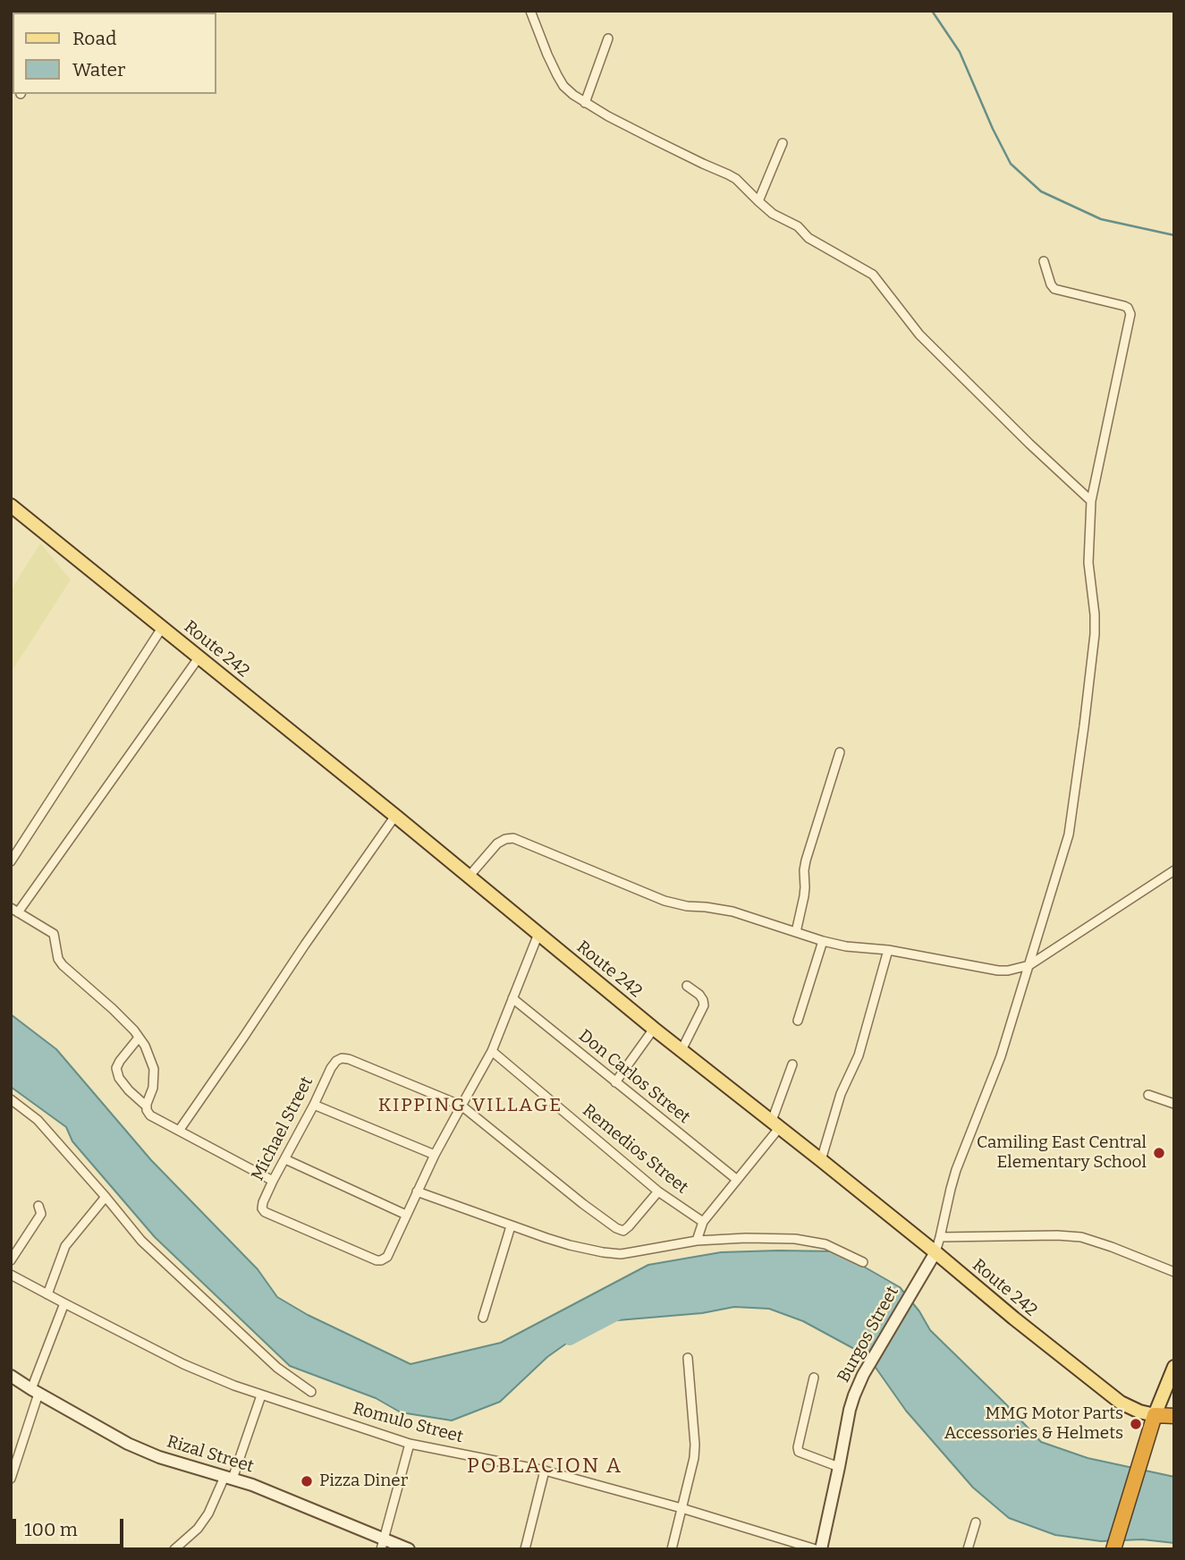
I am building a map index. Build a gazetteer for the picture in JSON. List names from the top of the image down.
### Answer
{
  "streets": {
    "main road": ["Route 242"],
    "street": [
      "Don Carlos Street",
      "Michael Street",
      "Remedios Street",
      "Burgos Street",
      "Romulo Street",
      "Rizal Street"
    ]
  },
  "crossings": [
    ["Route 242", "Burgos Street"]
  ],
  "districts": ["KIPPING VILLAGE", "POBLACION A"],
  "places": ["Camiling East Central Elementary School", "MMG Motor Parts Accessories & Helmets", "Pizza Diner"],
  "legend": ["Road", "Water"],
  "scale_bar": "100 m"
}
